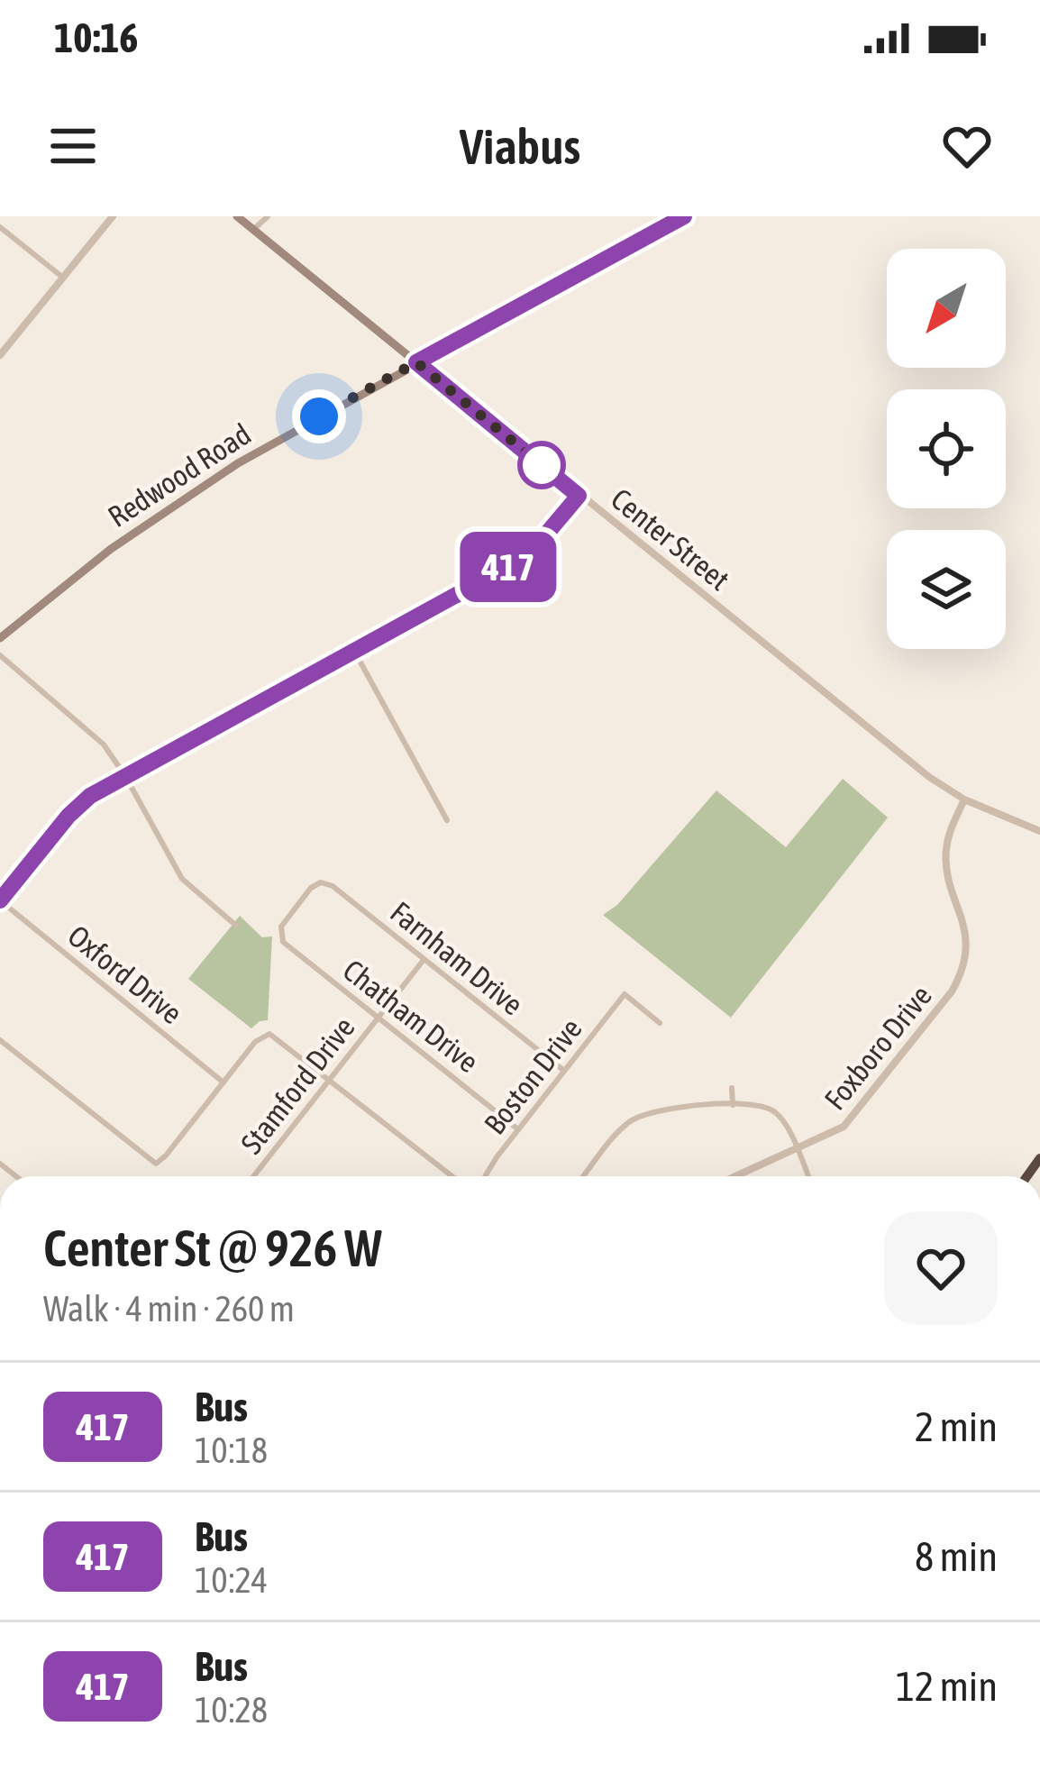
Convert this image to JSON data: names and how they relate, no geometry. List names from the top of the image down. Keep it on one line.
{"streets":{"main road":["Redwood Road","Center Street"],"street":["Farnham Drive","Oxford Drive","Chatham Drive","Foxboro Drive","Boston Drive","Stamford Drive"]},"crossings":[["Redwood Road","Center Street"],["Center Street","Foxboro Drive"],["Farnham Drive","Chatham Drive"],["Farnham Drive","Boston Drive"],["Farnham Drive","Stamford Drive"],["Chatham Drive","Boston Drive"],["Chatham Drive","Stamford Drive"]],"lines":["bus line 417"],"north":"bottom left","page":{"status":"10:16","header":"Viabus","on_map":"417","heading":["Center St @ 926 W","Walk · 4 min · 260 m"],"list":[{"mark":"417","name":"Bus","note":"10:18","value":"2 min"},{"mark":"417","name":"Bus","note":"10:24","value":"8 min"},{"mark":"417","name":"Bus","note":"10:28","value":"12 min"}]}}
